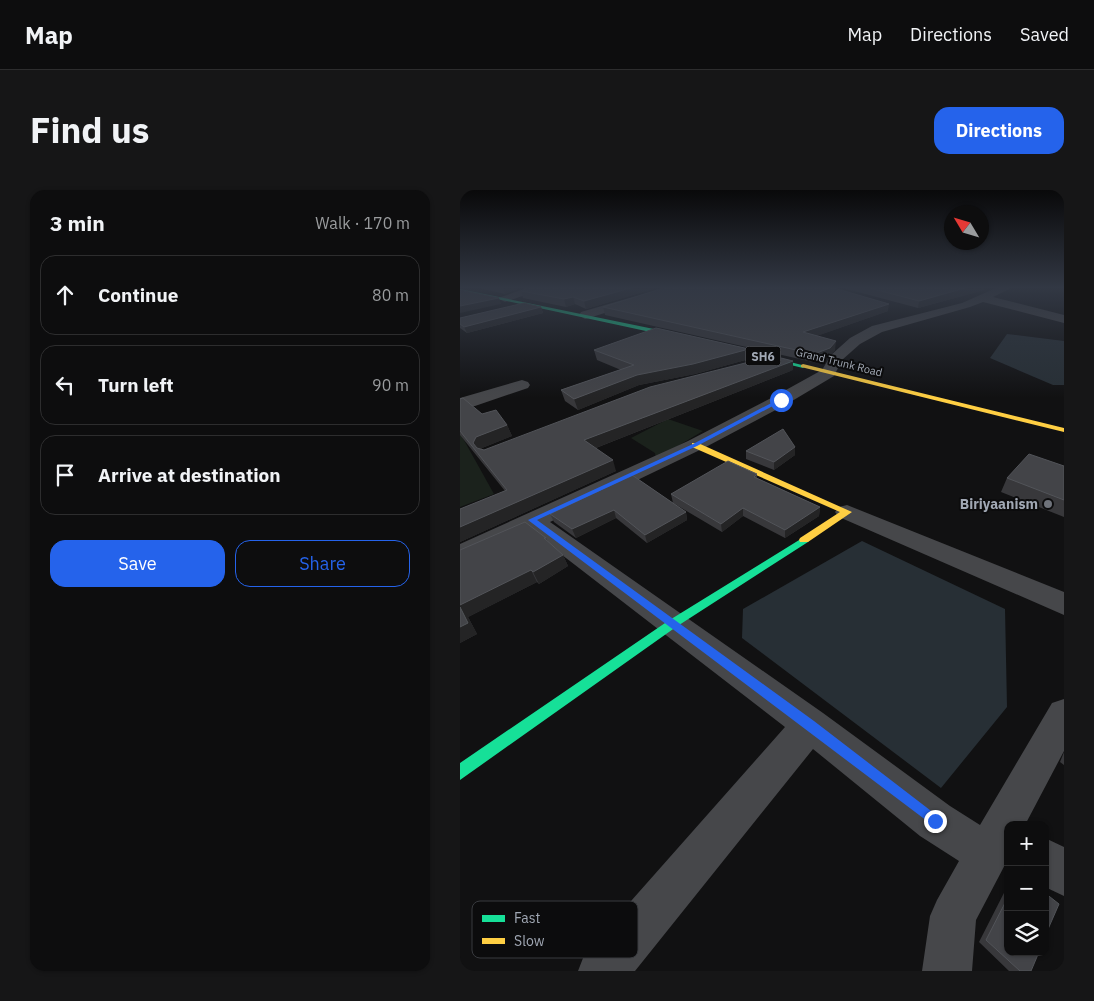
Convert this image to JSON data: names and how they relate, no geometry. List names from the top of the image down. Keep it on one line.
{"streets":{"main road":["SH6","Grand Trunk Road"]},"places":["Biriyaanism"],"legend":["Fast","Slow"],"north":"top left","page":{"header":"Map","nav":["Map","Directions","Saved"],"title":"Find us","buttons":["Directions",["Save","Share"]],"heading":["3 min","Walk · 170 m"],"list":[["Continue","80 m"],["Turn left","90 m"],"Arrive at destination"],"map_buttons":["+","−"]}}
